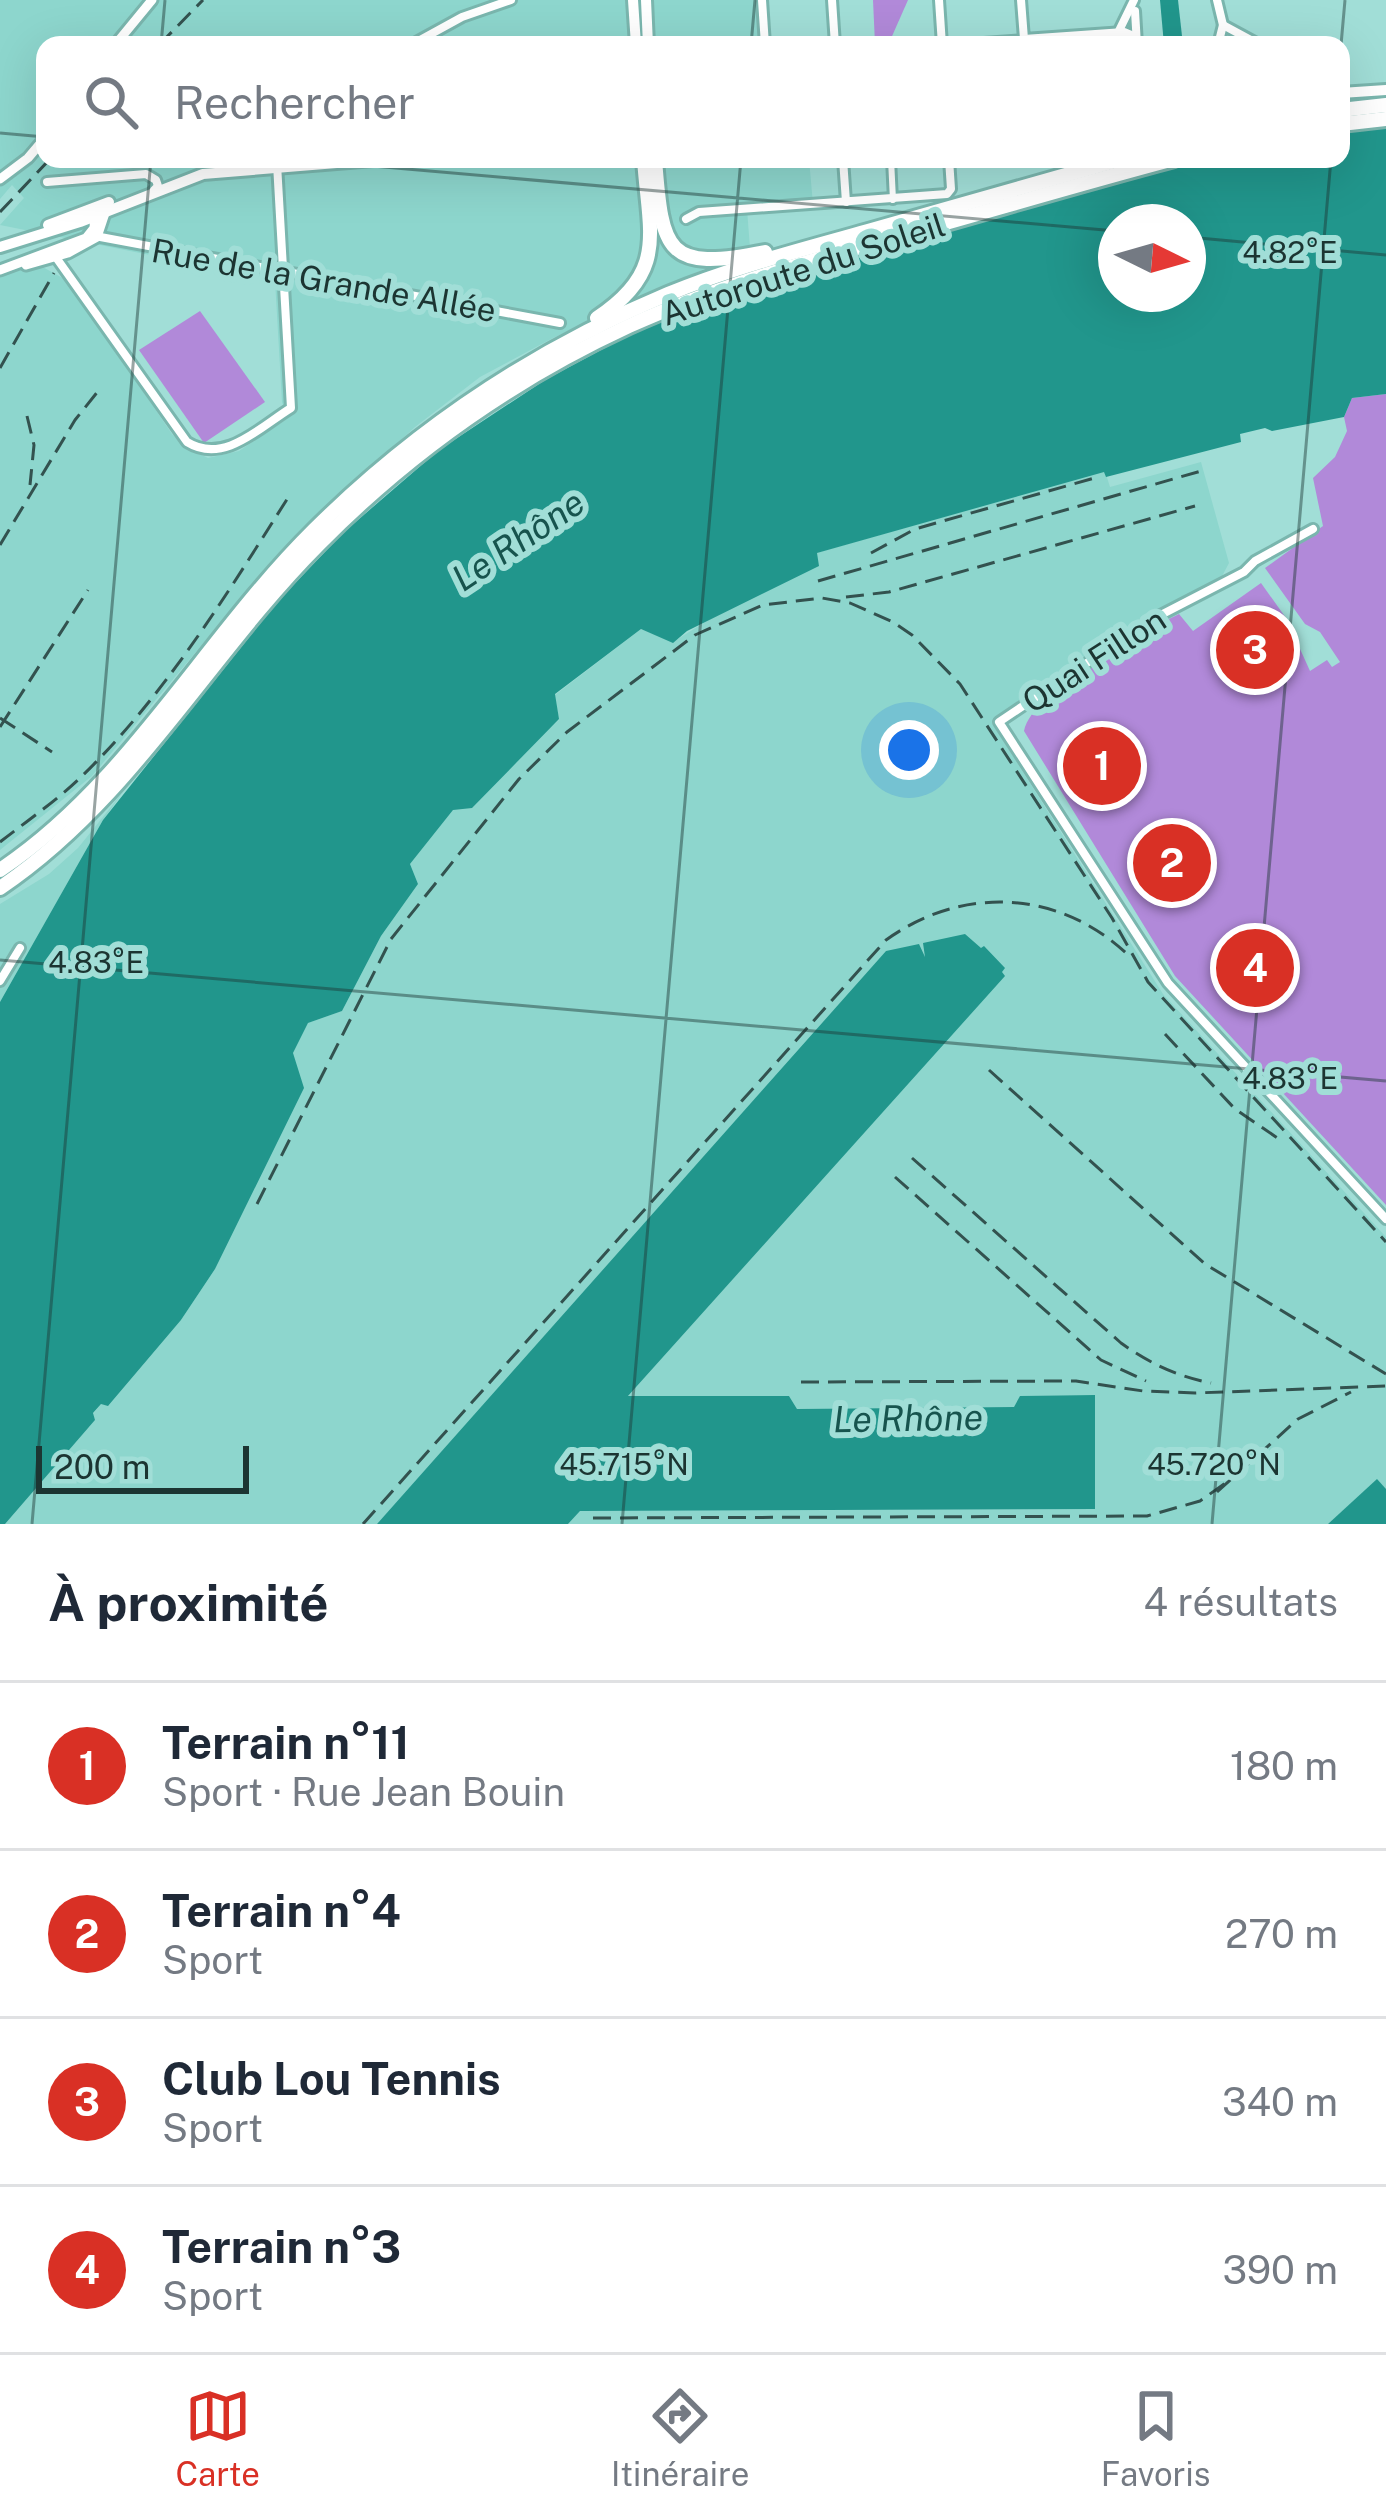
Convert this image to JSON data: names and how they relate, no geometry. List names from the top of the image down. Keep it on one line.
{"streets":{"highway":["Autoroute du Soleil"],"street":["Rue de la Grande Allée","Quai Fillon"]},"water":["Le Rhône"],"scale_bar":"200 m","north":"right","page":{"search":"Rechercher","pins":["3","1","2","4"],"scale":"200 m","heading":["À proximité","4 résultats"],"list":[{"mark":"1","name":"Terrain n°11","note":"Sport · Rue Jean Bouin","value":"180 m"},{"mark":"2","name":"Terrain n°4","note":"Sport","value":"270 m"},{"mark":"3","name":"Club Lou Tennis","note":"Sport","value":"340 m"},{"mark":"4","name":"Terrain n°3","note":"Sport","value":"390 m"}],"nav":["Carte","Itinéraire","Favoris"]},"coordinates":["4.82°E","4.83°E","45.715°N","45.720°N"]}
